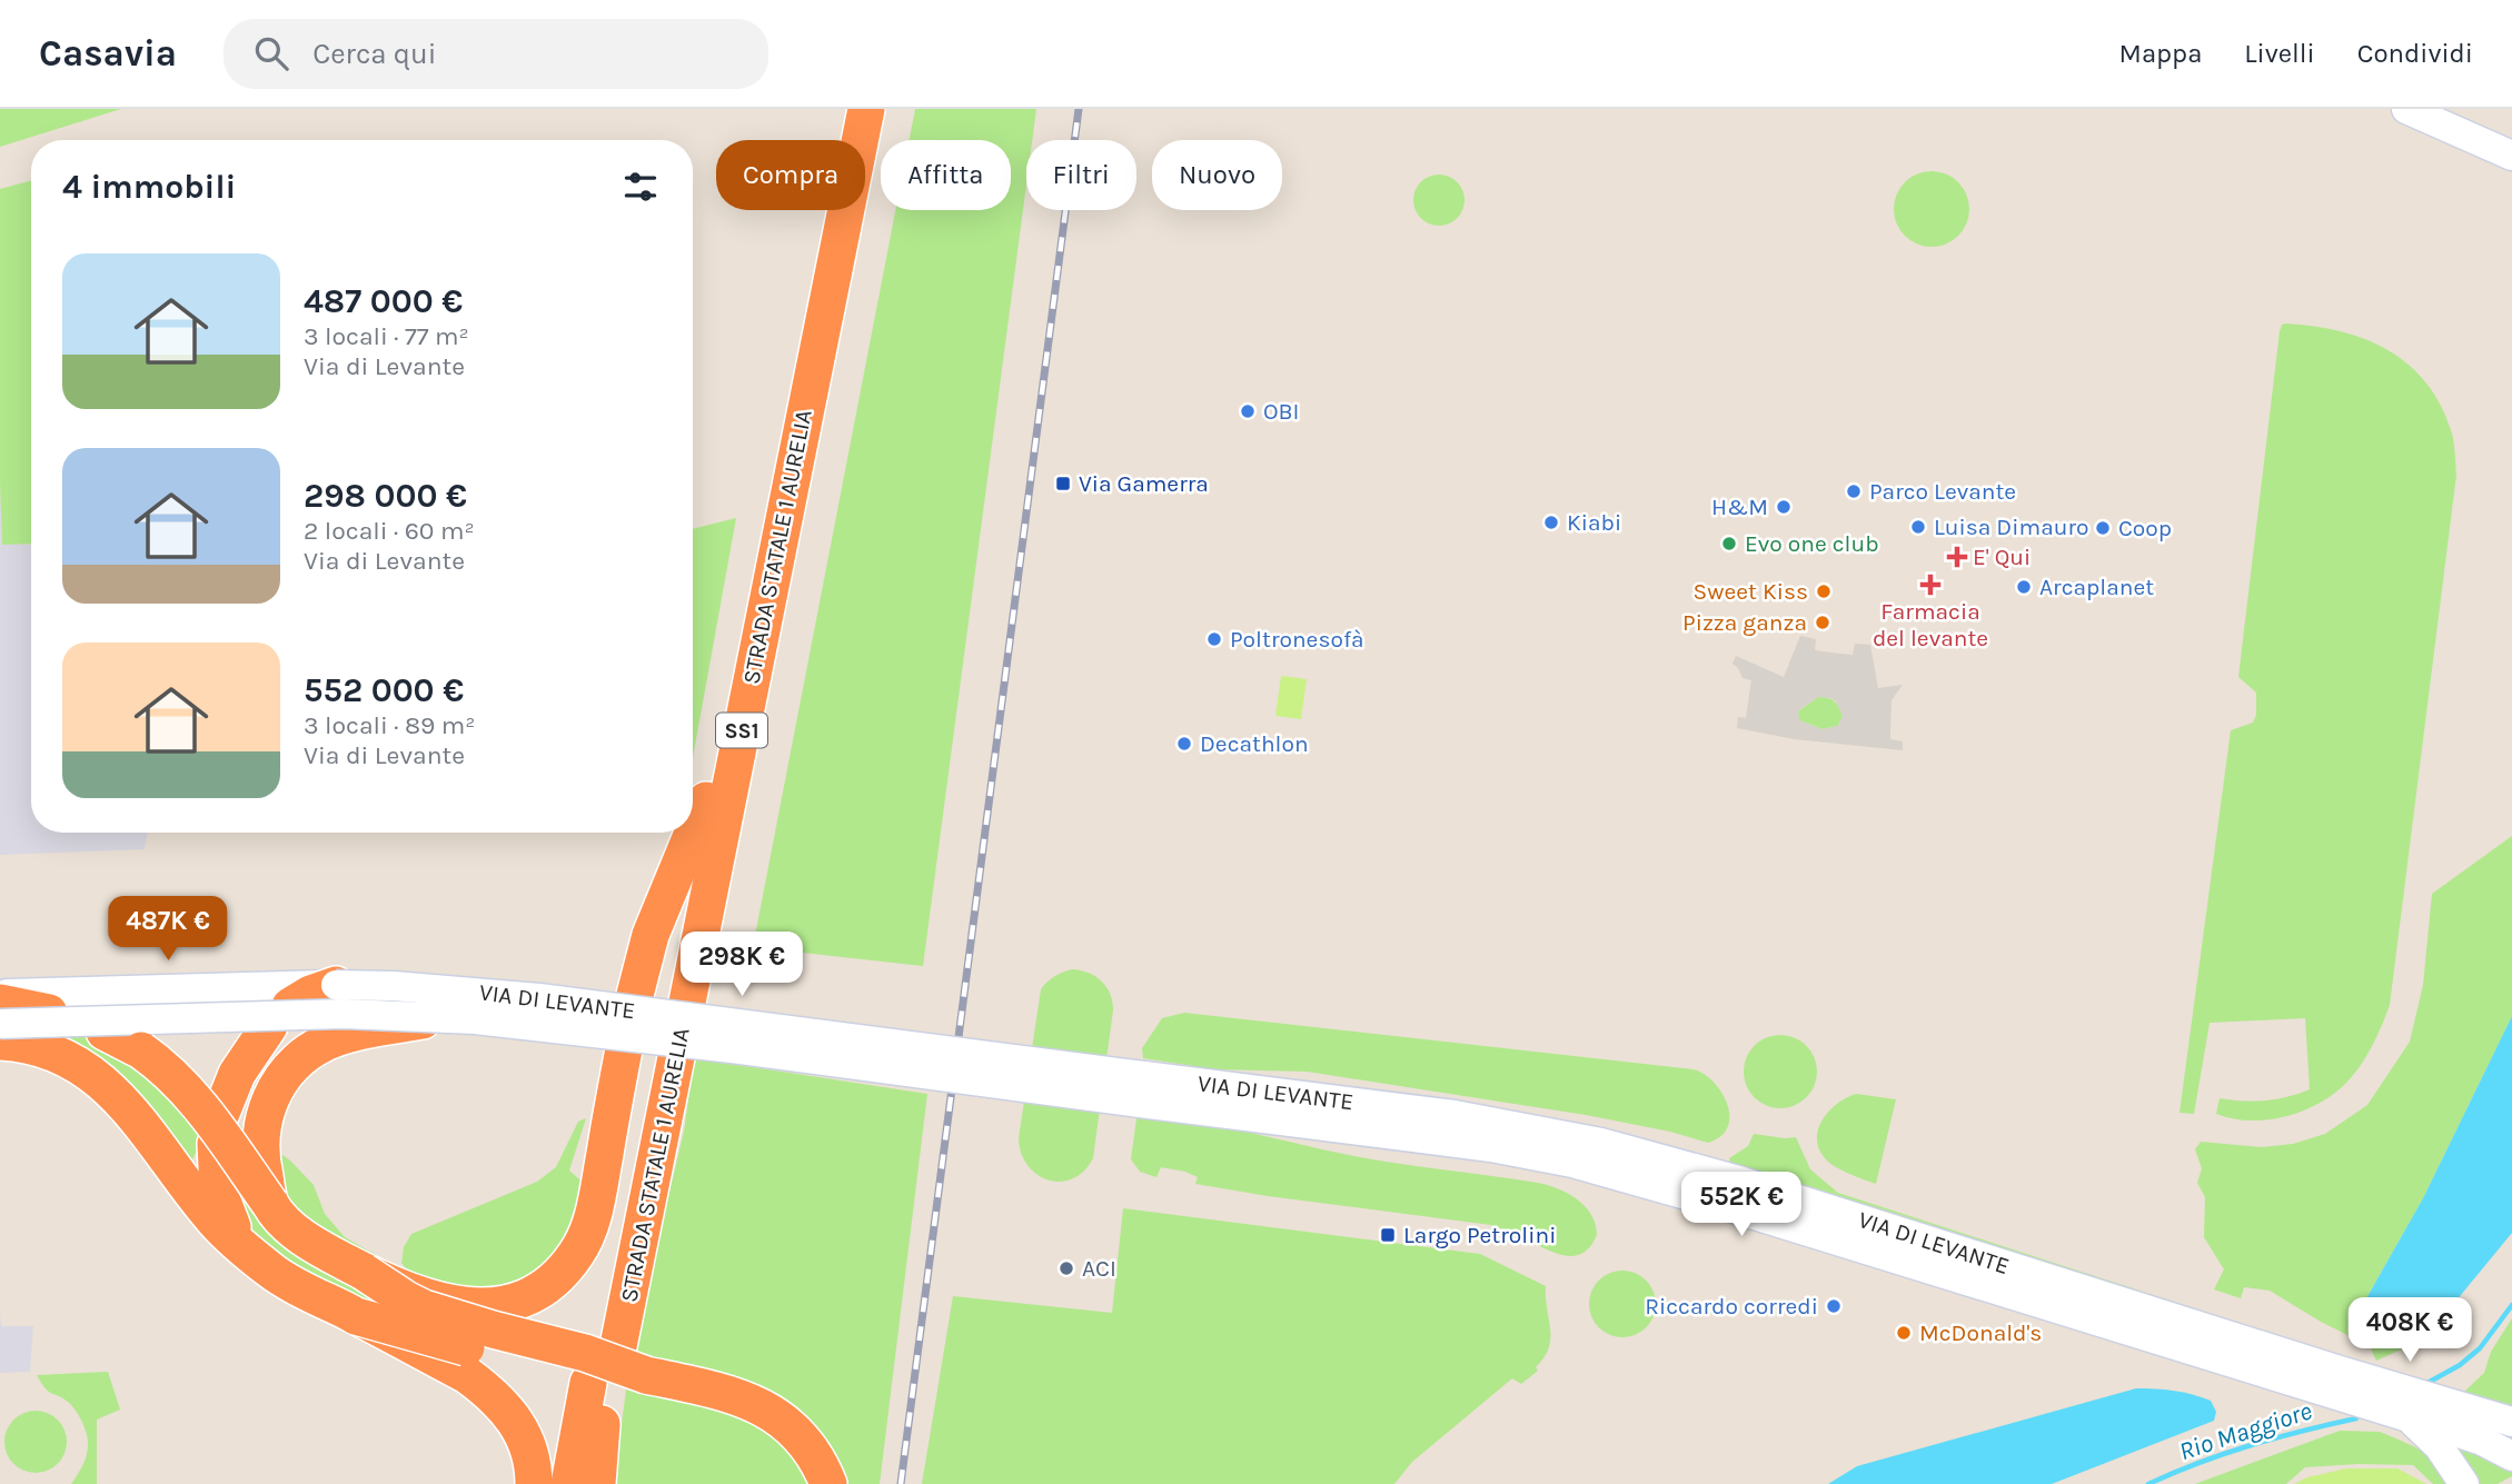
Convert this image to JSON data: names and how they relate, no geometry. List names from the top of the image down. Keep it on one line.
{"streets":{"highway":["STRADA STATALE 1 AURELIA","SS1"],"main road":["VIA DI LEVANTE"]},"water":["Rio Maggiore"],"places":{"other":["OBI","Parco Levante","H&M","Kiabi","Luisa Dimauro","Coop","Evo one club","Arcaplanet","Sweet Kiss","Pizza ganza","Poltronesofà","Decathlon","ACI","Riccardo corredi","McDonald's"],"transit":["Via Gamerra","Largo Petrolini"],"health":["E' Qui","Farmacia del levante"]},"page":{"header":"Casavia","search":"Cerca qui","nav":["Mappa","Livelli","Condividi"],"chip":["Compra","Affitta","Filtri","Nuovo"],"heading":"4 immobili","list":[{"name":"487 000 €","note":"3 locali · 77 m² · Via di Levante"},{"name":"298 000 €","note":"2 locali · 60 m² · Via di Levante"},{"name":"552 000 €","note":"3 locali · 89 m² · Via di Levante"}],"price":["487K €","298K €","552K €","408K €"]}}
